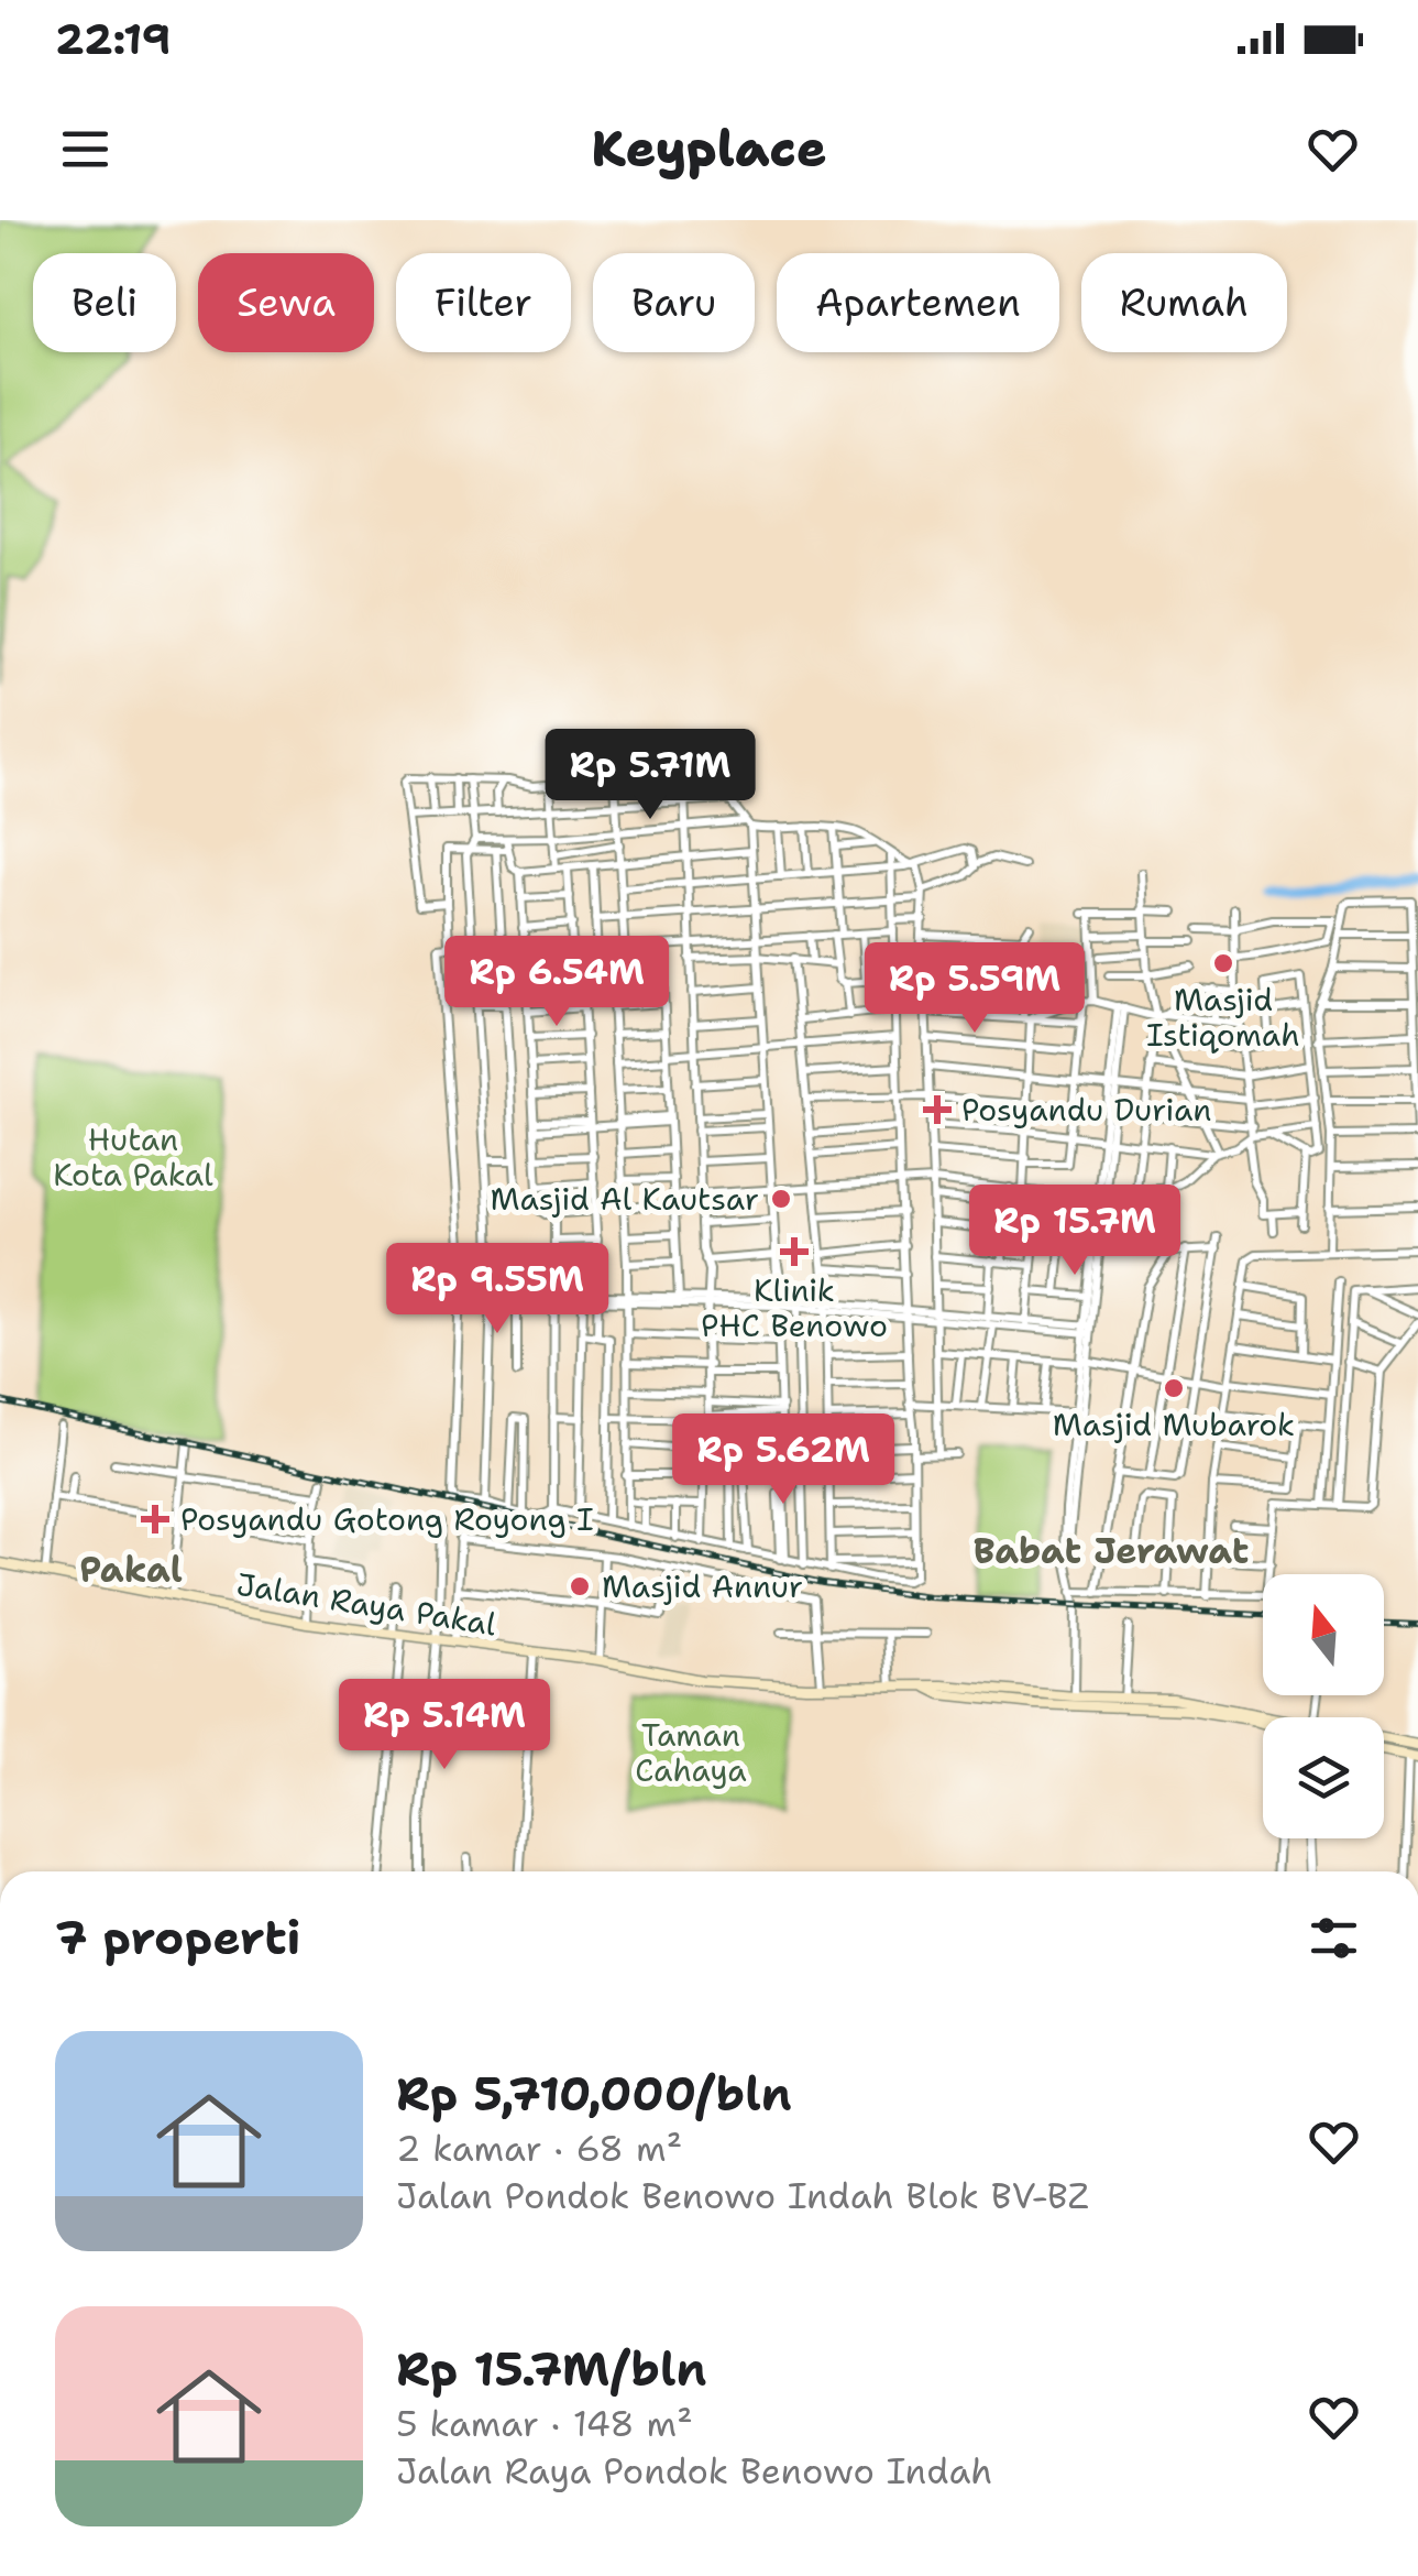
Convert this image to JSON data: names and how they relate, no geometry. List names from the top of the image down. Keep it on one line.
{"streets":{"main road":["Jalan Raya Pakal"]},"districts":["Babat Jerawat","Pakal"],"parks":["Hutan Kota Pakal","Taman Cahaya"],"places":{"other":["Masjid Istiqomah","Masjid Al Kautsar","Masjid Mubarok","Masjid Annur"],"health":["Posyandu Durian","Klinik PHC Benowo","Posyandu Gotong Royong I"]},"north":"top","page":{"status":"22:19","header":"Keyplace","chip":["Beli","Sewa","Filter","Baru","Apartemen","Rumah"],"price":["Rp 5.71M","Rp 6.54M","Rp 5.59M","Rp 15.7M","Rp 9.55M","Rp 5.62M","Rp 5.14M"],"heading":"7 properti","list":[{"name":"Rp 5,710,000/bln","note":"2 kamar · 68 m² · Jalan Pondok Benowo Indah Blok BV-BZ"},{"name":"Rp 15.7M/bln","note":"5 kamar · 148 m² · Jalan Raya Pondok Benowo Indah"}]}}
